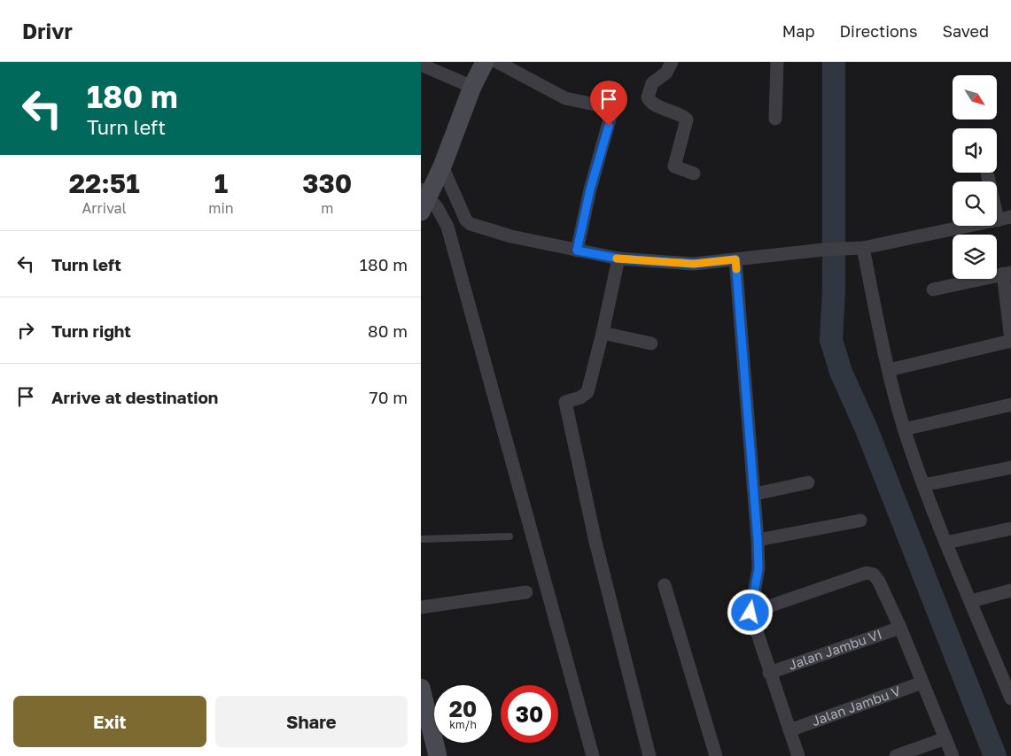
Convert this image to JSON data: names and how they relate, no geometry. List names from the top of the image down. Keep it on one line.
{"streets":{"street":["Jalan Jambu VI","Jalan Jambu V"]},"north":"bottom right","page":{"header":"Drivr","nav":["Map","Directions","Saved"],"turn":["180 m","Turn left"],"eta":["22:51","Arrival","1","min","330","m"],"list":[{"name":"Turn left","value":"180 m"},{"name":"Turn right","value":"80 m"},{"name":"Arrive at destination","value":"70 m"}],"speed":"20 km/h","limit":"30","buttons":["Exit","Share"]}}
